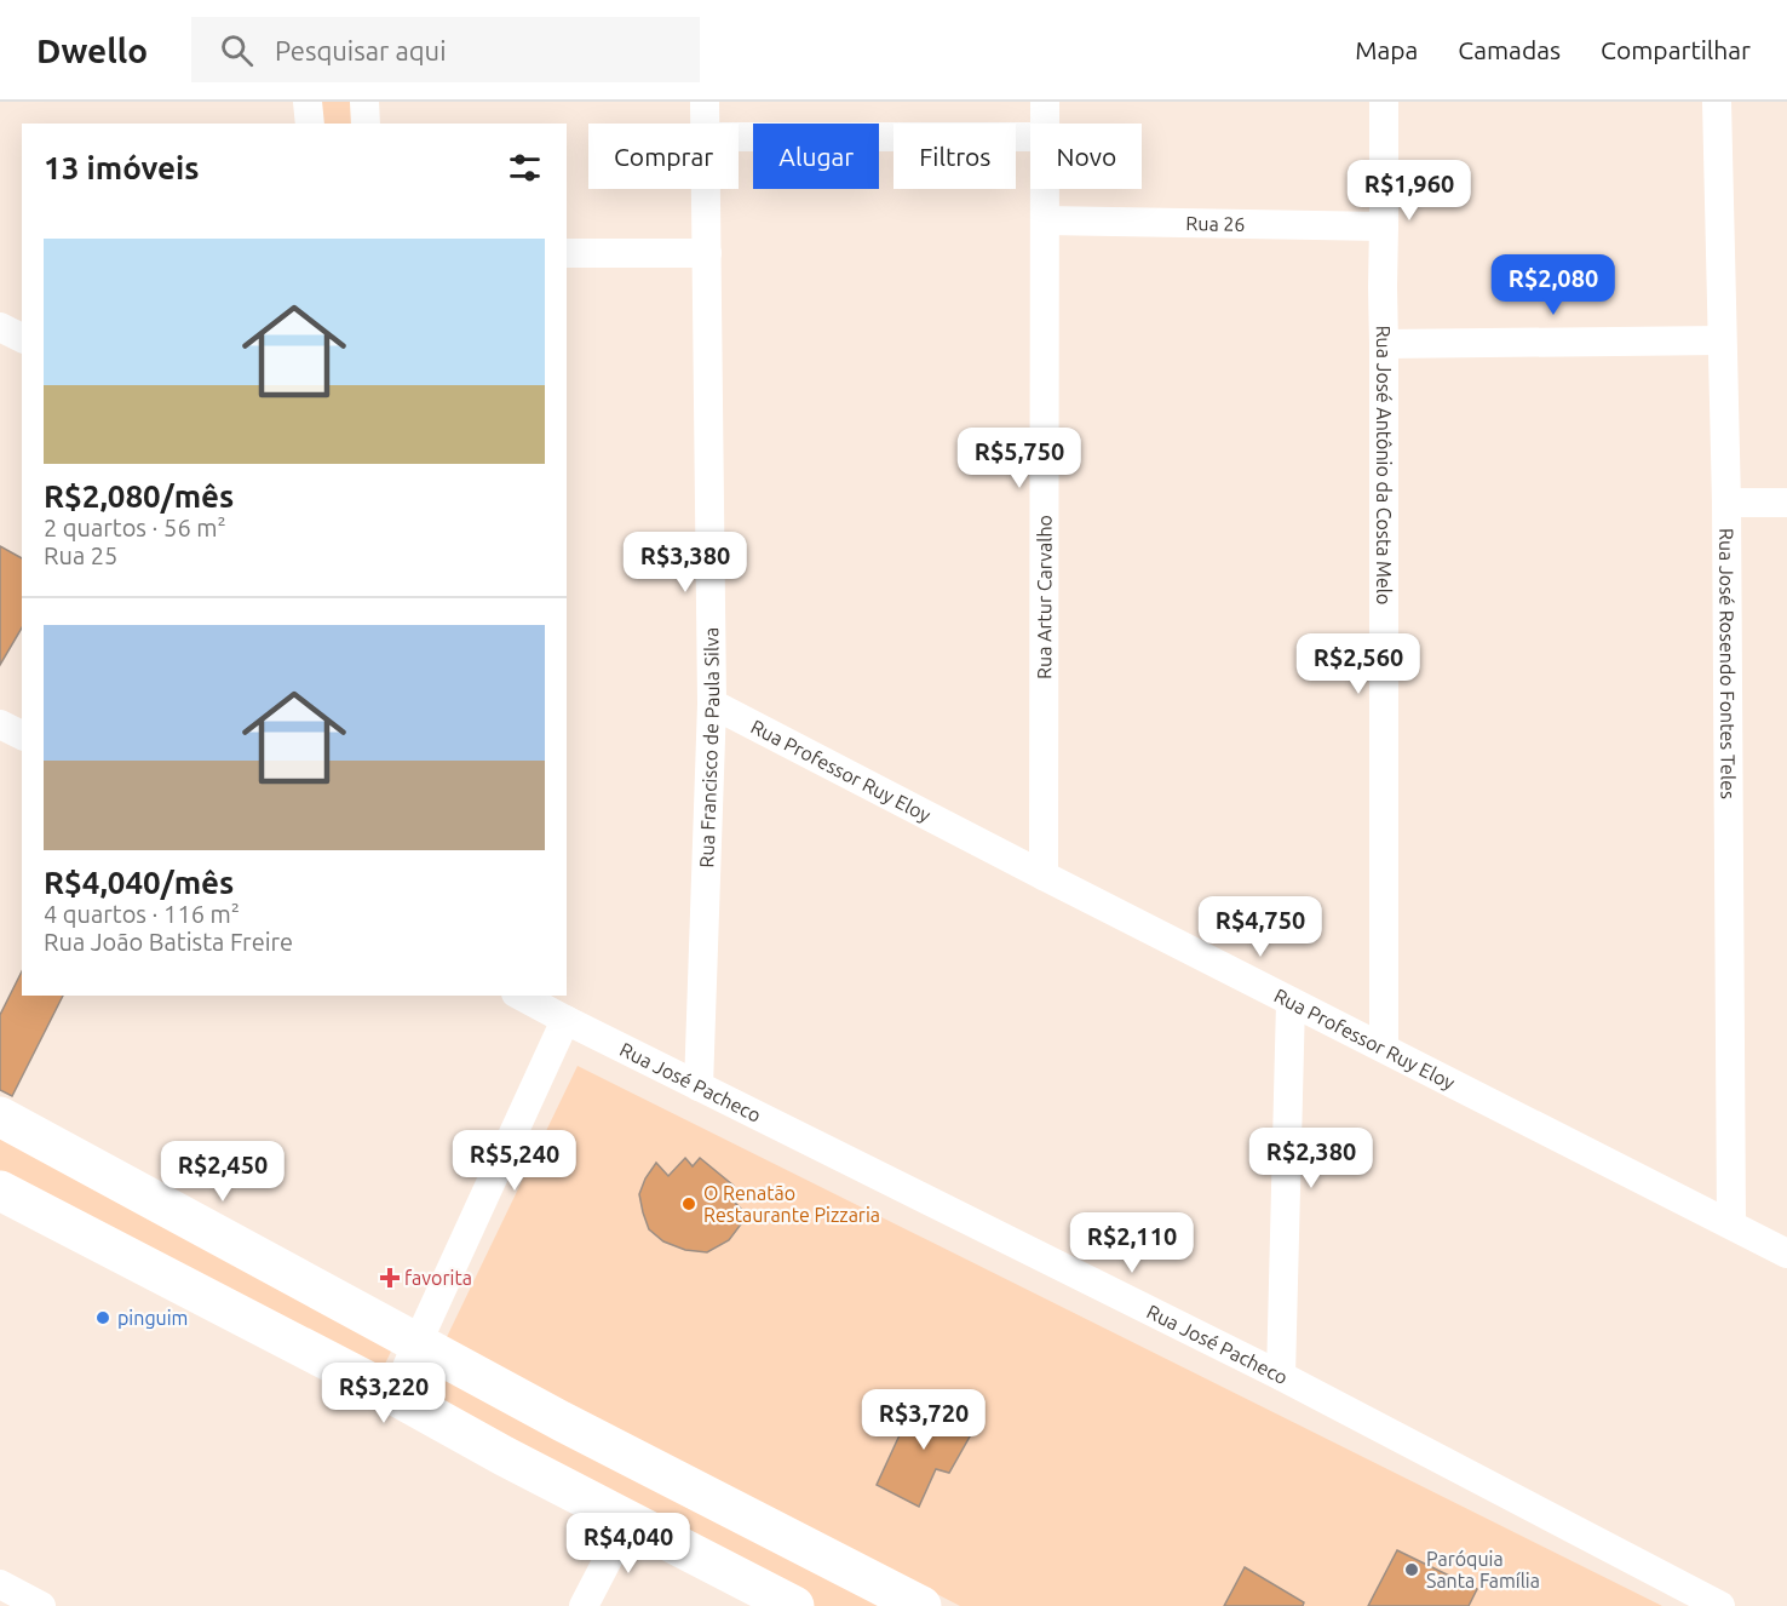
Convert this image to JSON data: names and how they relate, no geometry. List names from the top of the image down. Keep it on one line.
{"streets":{"street":["Rua 26","Rua José Antônio da Costa Melo","Rua Artur Carvalho","Rua José Rosendo Fontes Teles","Rua Francisco de Paula Silva","Rua Professor Ruy Eloy","Rua José Pacheco"]},"crossings":[["Rua 26","Rua José Antônio da Costa Melo"],["Rua 26","Rua Artur Carvalho"],["Rua José Antônio da Costa Melo","Rua Professor Ruy Eloy"],["Rua Artur Carvalho","Rua Professor Ruy Eloy"],["Rua José Rosendo Fontes Teles","Rua Professor Ruy Eloy"],["Rua Francisco de Paula Silva","Rua Professor Ruy Eloy"],["Rua Francisco de Paula Silva","Rua José Pacheco"]],"places":{"other":["O Renatão Restaurante Pizzaria","pinguim","Paróquia Santa Família"],"health":["favorita"]},"page":{"header":"Dwello","search":"Pesquisar aqui","nav":["Mapa","Camadas","Compartilhar"],"chip":["Comprar","Alugar","Filtros","Novo"],"heading":"13 imóveis","price":["R$1,960","R$2,080","R$5,750","R$3,380","R$2,560","R$4,750","R$2,380","R$5,240","R$2,450","R$2,110","R$3,220","R$3,720","R$4,040"],"list":[{"name":"R$2,080/mês","note":"2 quartos · 56 m² · Rua 25"},{"name":"R$4,040/mês","note":"4 quartos · 116 m² · Rua João Batista Freire"}]}}
